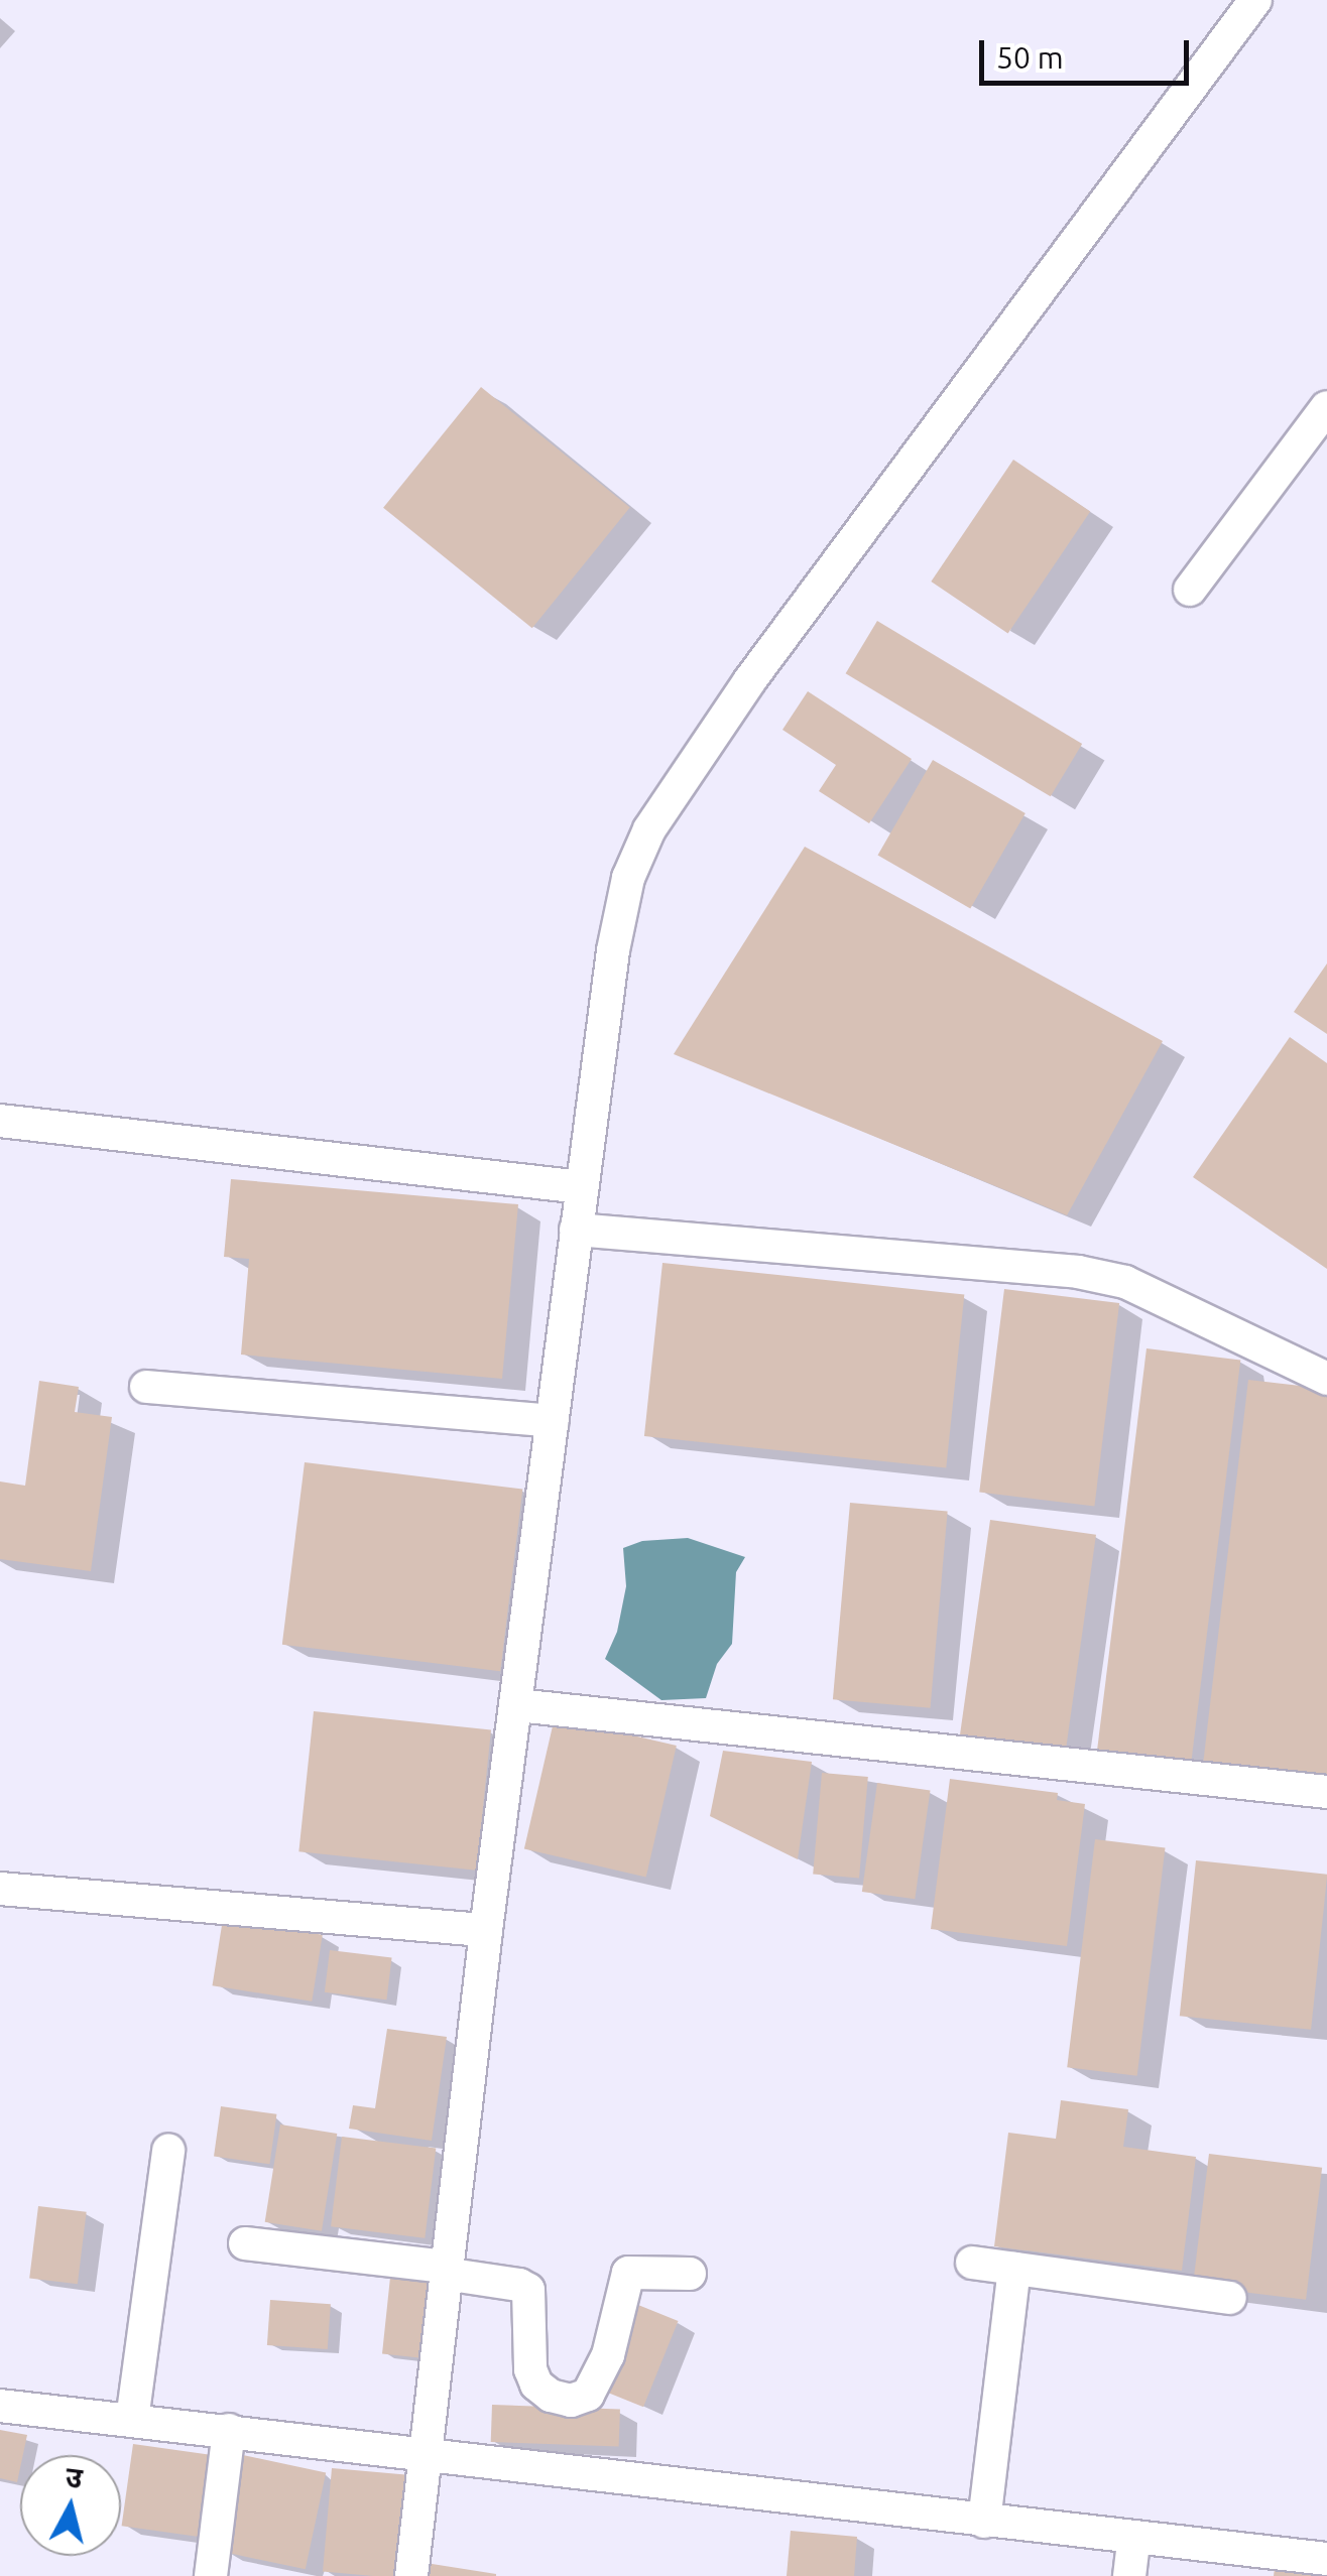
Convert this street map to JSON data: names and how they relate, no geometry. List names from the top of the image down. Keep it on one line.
{"scale_bar":"50 m","north":"top"}
